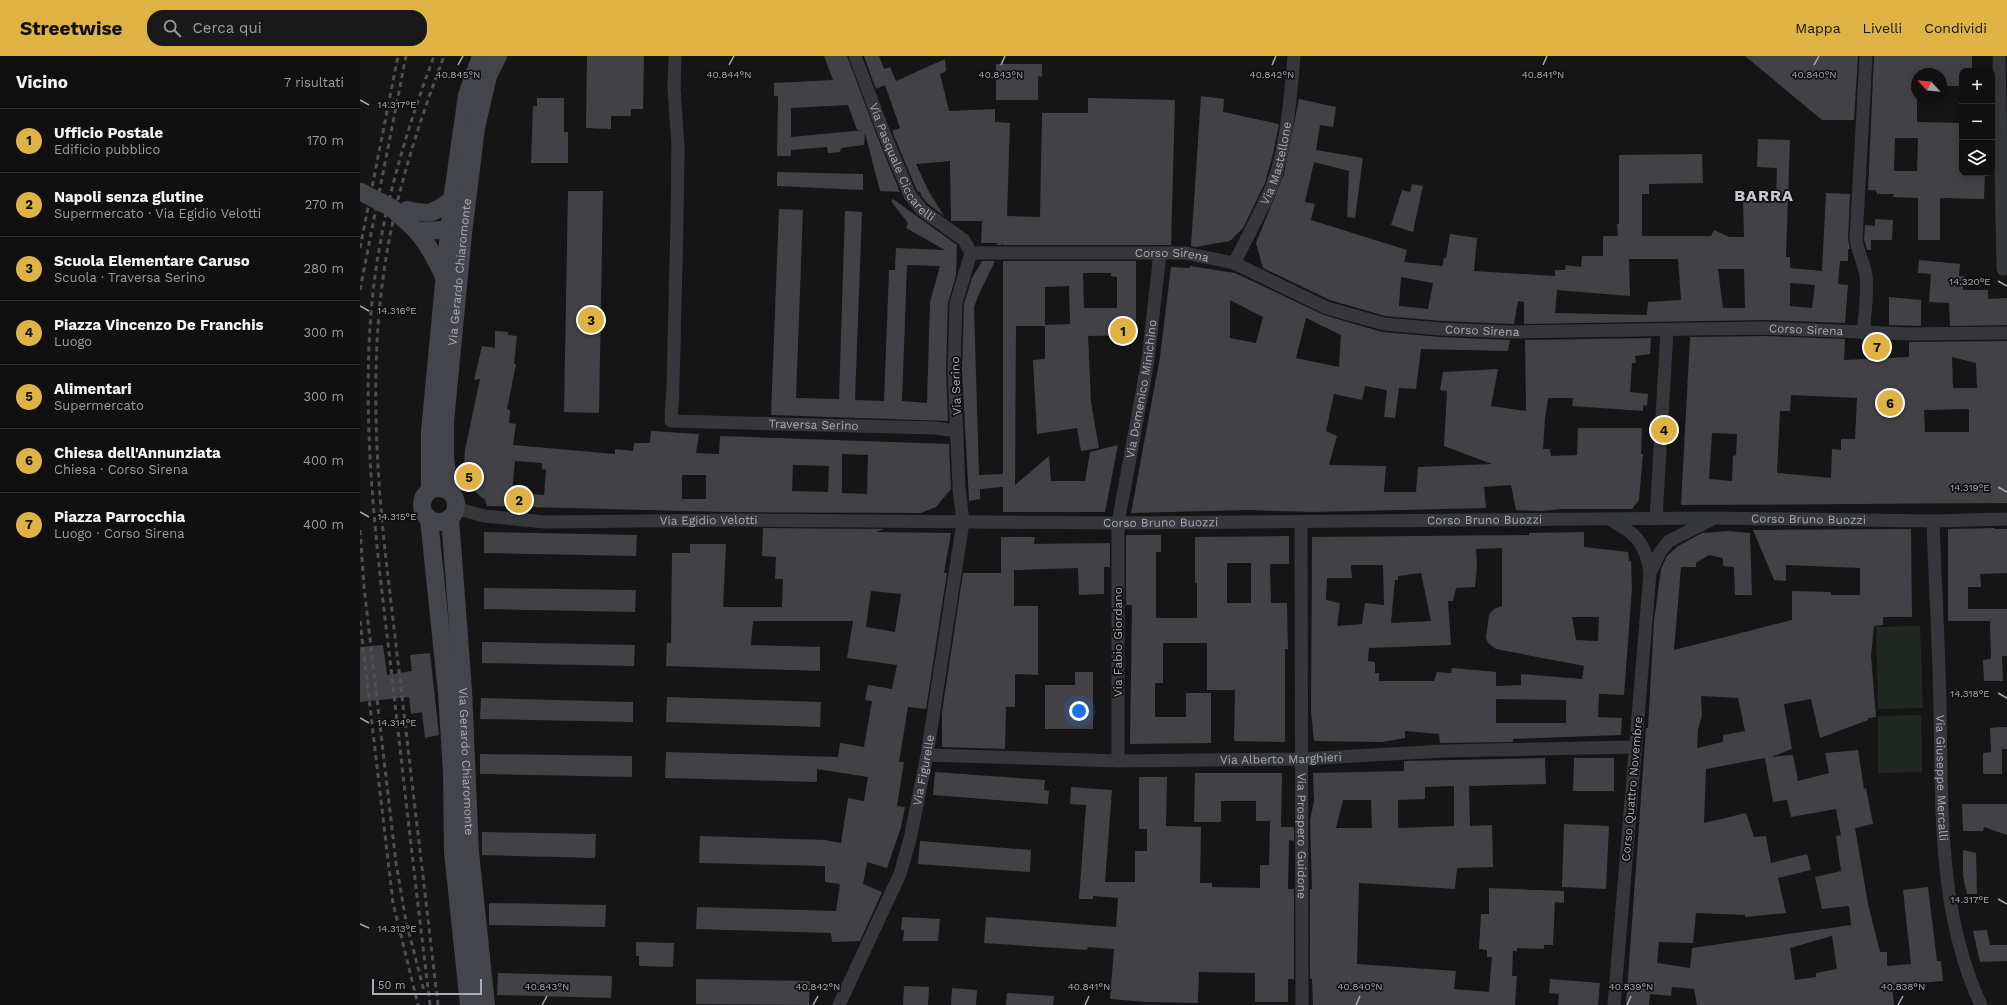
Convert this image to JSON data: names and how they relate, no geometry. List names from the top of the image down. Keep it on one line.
{"streets":{"street":["Via Pasquale Ciccarelli","Via Mastellone","Corso Sirena","Via Gerardo Chiaromonte","Via Serino","Via Domenico Minichino","Traversa Serino","Corso Bruno Buozzi","Via Egidio Velotti","Via Fabio Giordano","Via Alberto Marghieri","Via Figurelle","Via Giuseppe Mercalli","Corso Quattro Novembre","Via Prospero Guidone"]},"crossings":[["Via Pasquale Ciccarelli","Corso Sirena"],["Via Pasquale Ciccarelli","Via Serino"],["Via Mastellone","Corso Sirena"],["Corso Sirena","Via Serino"],["Corso Sirena","Via Domenico Minichino"],["Via Gerardo Chiaromonte","Via Egidio Velotti"],["Via Serino","Traversa Serino"],["Via Serino","Corso Bruno Buozzi"],["Via Serino","Via Egidio Velotti"],["Via Serino","Via Figurelle"],["Via Domenico Minichino","Corso Bruno Buozzi"],["Via Domenico Minichino","Via Fabio Giordano"],["Corso Bruno Buozzi","Via Egidio Velotti"],["Corso Bruno Buozzi","Via Fabio Giordano"],["Corso Bruno Buozzi","Via Figurelle"],["Corso Bruno Buozzi","Via Giuseppe Mercalli"],["Corso Bruno Buozzi","Corso Quattro Novembre"],["Corso Bruno Buozzi","Via Prospero Guidone"],["Via Egidio Velotti","Via Figurelle"],["Via Fabio Giordano","Via Alberto Marghieri"],["Via Alberto Marghieri","Via Figurelle"],["Via Alberto Marghieri","Corso Quattro Novembre"],["Via Alberto Marghieri","Via Prospero Guidone"]],"districts":["BARRA"],"scale_bar":"50 m","north":"top left","page":{"header":"Streetwise","search":"Cerca qui","nav":["Mappa","Livelli","Condividi"],"heading":["Vicino","7 risultati"],"map_buttons":["+","−"],"list":[{"mark":"1","name":"Ufficio Postale","note":"Edificio pubblico","value":"170 m"},{"mark":"2","name":"Napoli senza glutine","note":"Supermercato · Via Egidio Velotti","value":"270 m"},{"mark":"3","name":"Scuola Elementare Caruso","note":"Scuola · Traversa Serino","value":"280 m"},{"mark":"4","name":"Piazza Vincenzo De Franchis","note":"Luogo","value":"300 m"},{"mark":"5","name":"Alimentari","note":"Supermercato","value":"300 m"},{"mark":"6","name":"Chiesa dell'Annunziata","note":"Chiesa · Corso Sirena","value":"400 m"},{"mark":"7","name":"Piazza Parrocchia","note":"Luogo · Corso Sirena","value":"400 m"}],"pins":["3","1","7","6","4","5","2"],"scale":"50 m"},"coordinates":["40.845°N","40.844°N","40.843°N","40.842°N","40.841°N","40.840°N","14.317°E","14.320°E","14.316°E","14.319°E","14.315°E","14.318°E","14.314°E","14.313°E","40.839°N","40.838°N"]}
